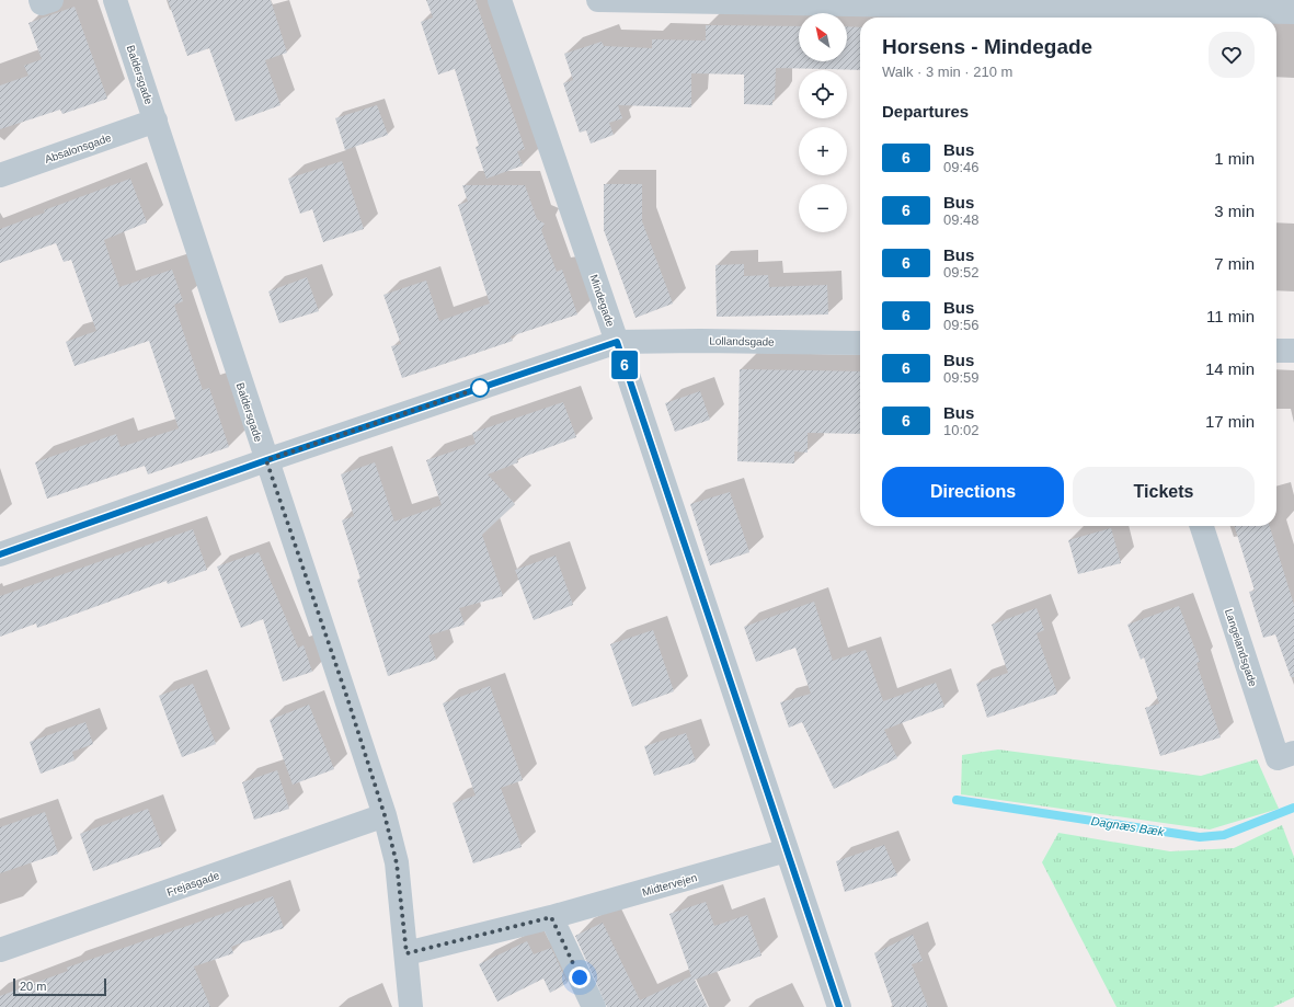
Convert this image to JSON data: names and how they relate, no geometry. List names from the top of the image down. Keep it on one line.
{"streets":{"street":["Baldersgade","Absalonsgade","Mindegade","Lollandsgade","Langelandsgade","Frejasgade","Midtervejen"]},"crossings":[["Baldersgade","Absalonsgade"],["Baldersgade","Lollandsgade"],["Baldersgade","Frejasgade"],["Baldersgade","Midtervejen"],["Mindegade","Lollandsgade"],["Mindegade","Midtervejen"]],"water":["Dagnæs Bæk"],"lines":["bus line 6"],"scale_bar":"20 m","north":"top left","page":{"on_map":"6","map_buttons":["+","−"],"heading":[["Horsens - Mindegade","Walk · 3 min · 210 m"],"Departures"],"list":[{"mark":"6","name":"Bus","note":"09:46","value":"1 min"},{"mark":"6","name":"Bus","note":"09:48","value":"3 min"},{"mark":"6","name":"Bus","note":"09:52","value":"7 min"},{"mark":"6","name":"Bus","note":"09:56","value":"11 min"},{"mark":"6","name":"Bus","note":"09:59","value":"14 min"},{"mark":"6","name":"Bus","note":"10:02","value":"17 min"}],"buttons":["Directions","Tickets"],"scale":"20 m"}}
